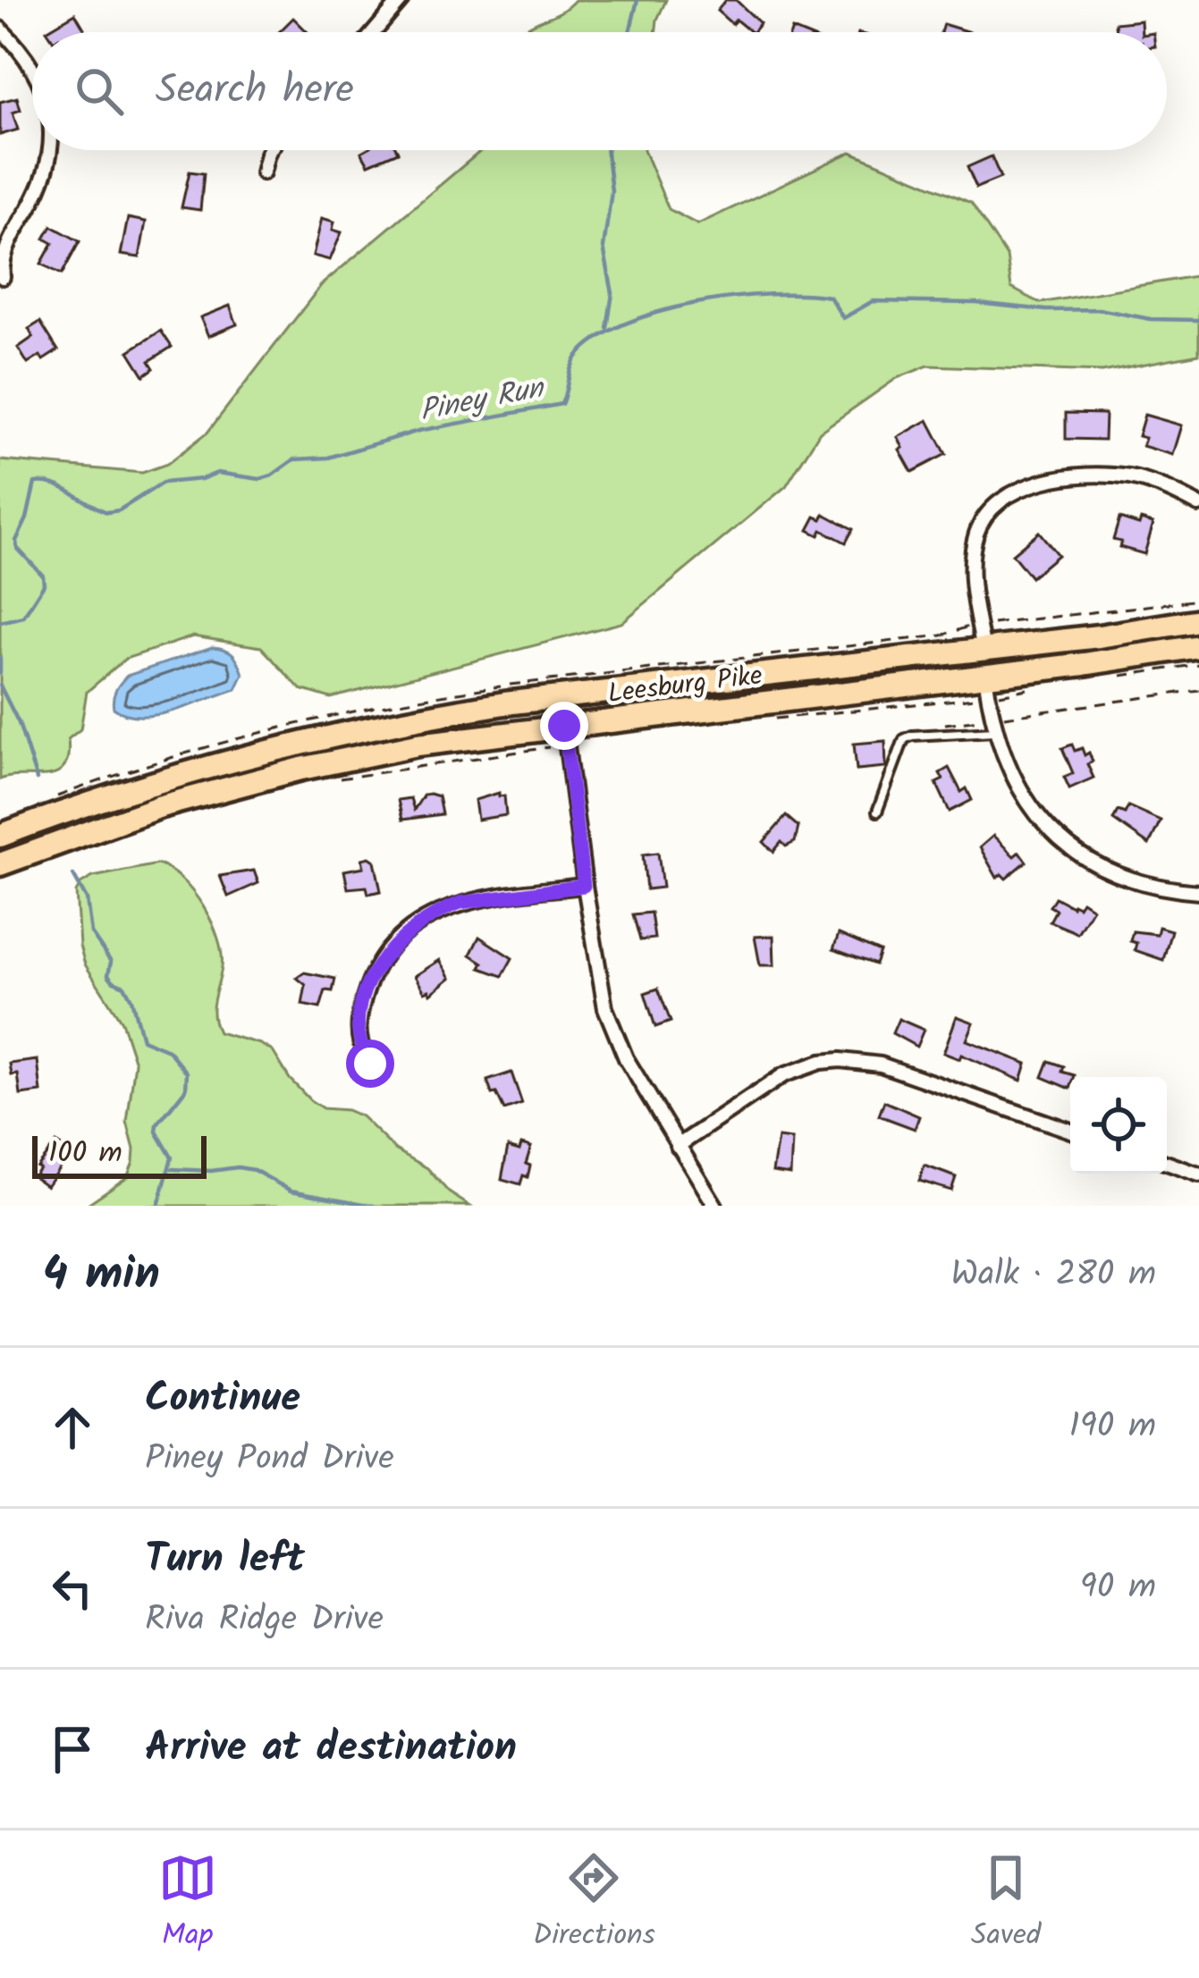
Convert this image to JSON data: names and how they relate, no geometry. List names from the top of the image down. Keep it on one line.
{"streets":{"highway":["Leesburg Pike"]},"water":["Piney Run"],"scale_bar":"100 m","page":{"search":"Search here","scale":"100 m","heading":["4 min","Walk · 280 m"],"list":[["Continue","Piney Pond Drive","190 m"],["Turn left","Riva Ridge Drive","90 m"],"Arrive at destination"],"nav":["Map","Directions","Saved"]}}
